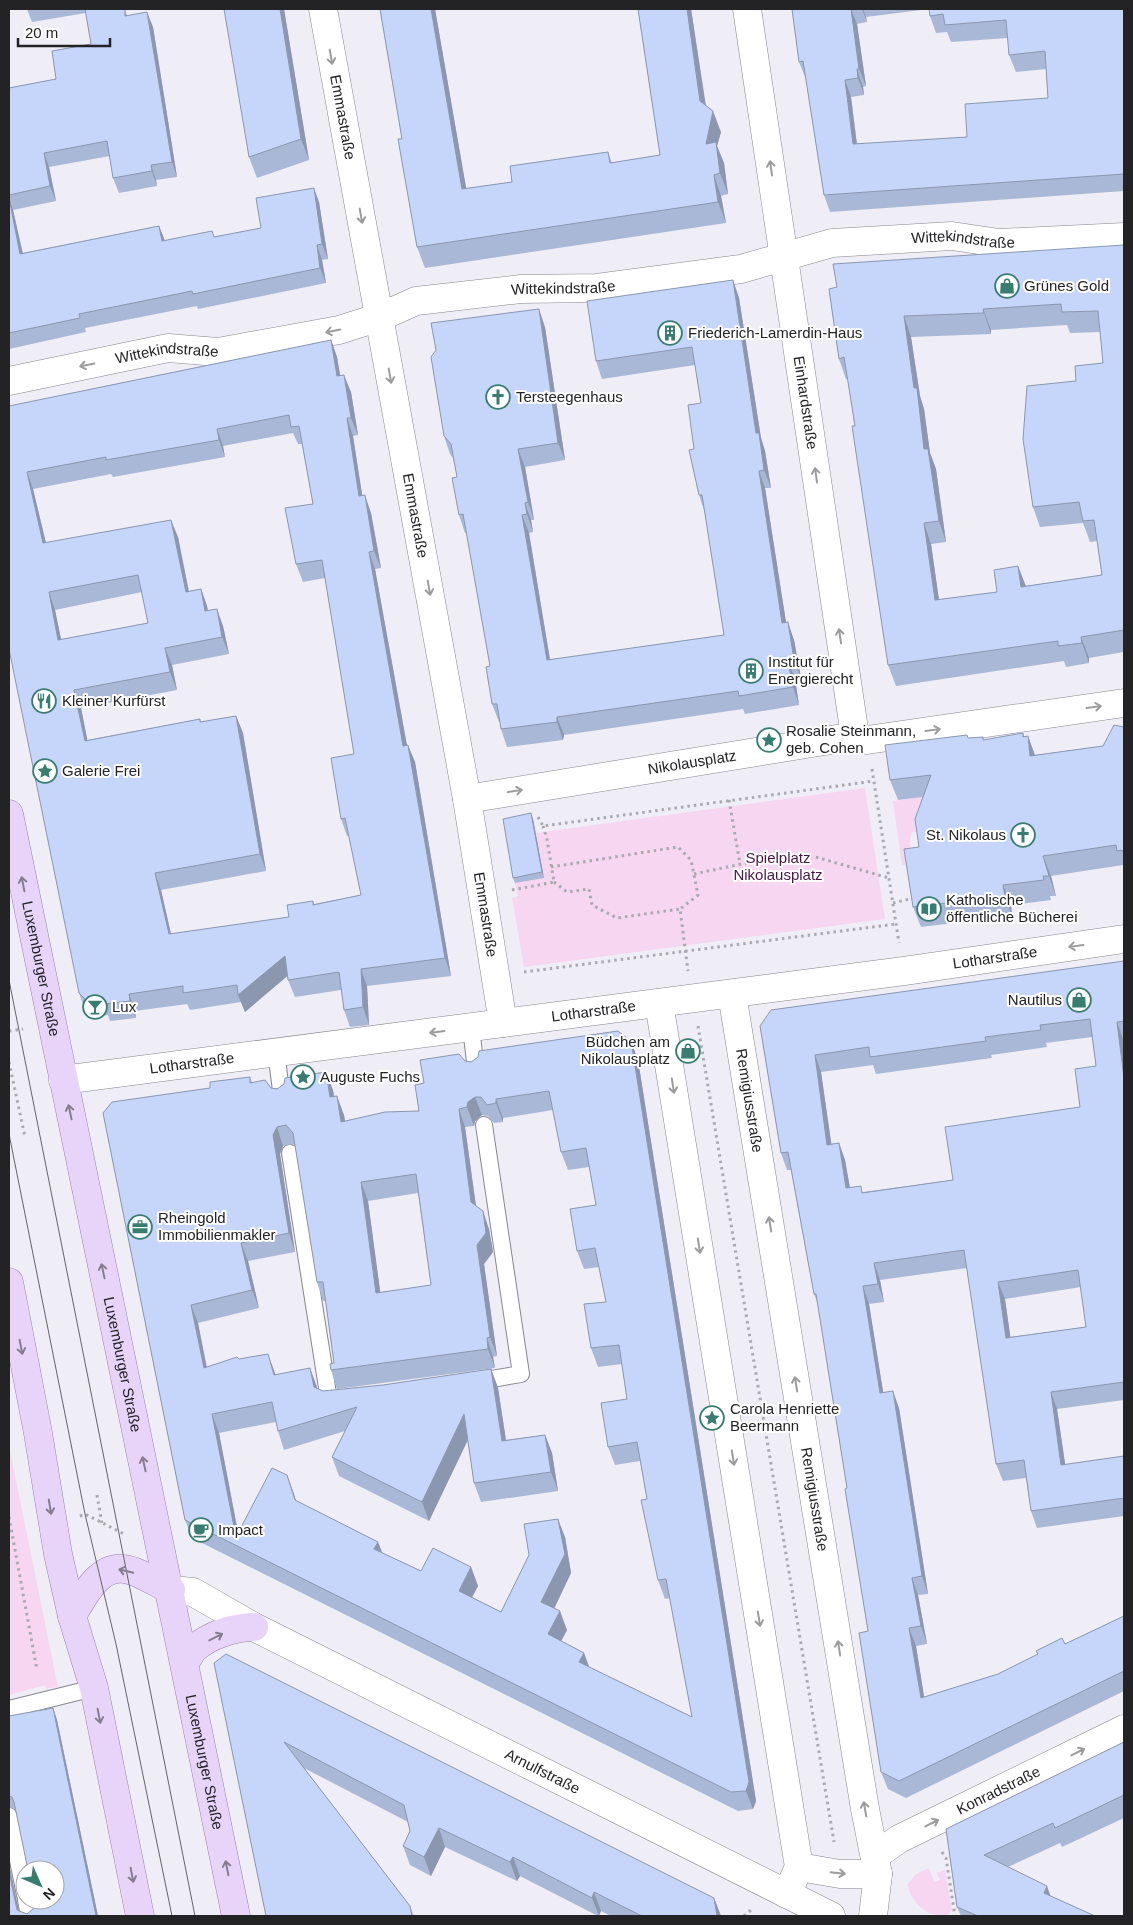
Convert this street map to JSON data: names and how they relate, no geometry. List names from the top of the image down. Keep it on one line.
{"streets":{"main road":["Luxemburger Straße"],"street":["Emmastraße","Wittekindstraße","Einhardstraße","Nikolausplatz","Lotharstraße","Remigiusstraße","Arnulfstraße","Konradstraße"]},"crossings":[["Emmastraße","Wittekindstraße"],["Emmastraße","Nikolausplatz"],["Emmastraße","Lotharstraße"],["Wittekindstraße","Einhardstraße"],["Einhardstraße","Nikolausplatz"],["Lotharstraße","Luxemburger Straße"],["Lotharstraße","Remigiusstraße"],["Luxemburger Straße","Arnulfstraße"],["Remigiusstraße","Konradstraße"]],"one_way":["Emmastraße","Einhardstraße","Nikolausplatz","Lotharstraße","Konradstraße"],"parks":["Spielplatz Nikolausplatz"],"places":{"shop":["Grünes Gold","Nautilus","Büdchen am Nikolausplatz"],"building":["Friederich-Lamerdin-Haus","Institut für Energierecht"],"church":["Tersteegenhaus","St. Nikolaus"],"restaurant":["Kleiner Kurfürst"],"place":["Rosalie Steinmann, geb. Cohen","Galerie Frei","Auguste Fuchs","Carola Henriette Beermann"],"library":["Katholische öffentliche Bücherei"],"bar":["Lux"],"office":["Rheingold Immobilienmakler"],"cafe":["Impact"]},"scale_bar":"20 m","north":"bottom right"}
